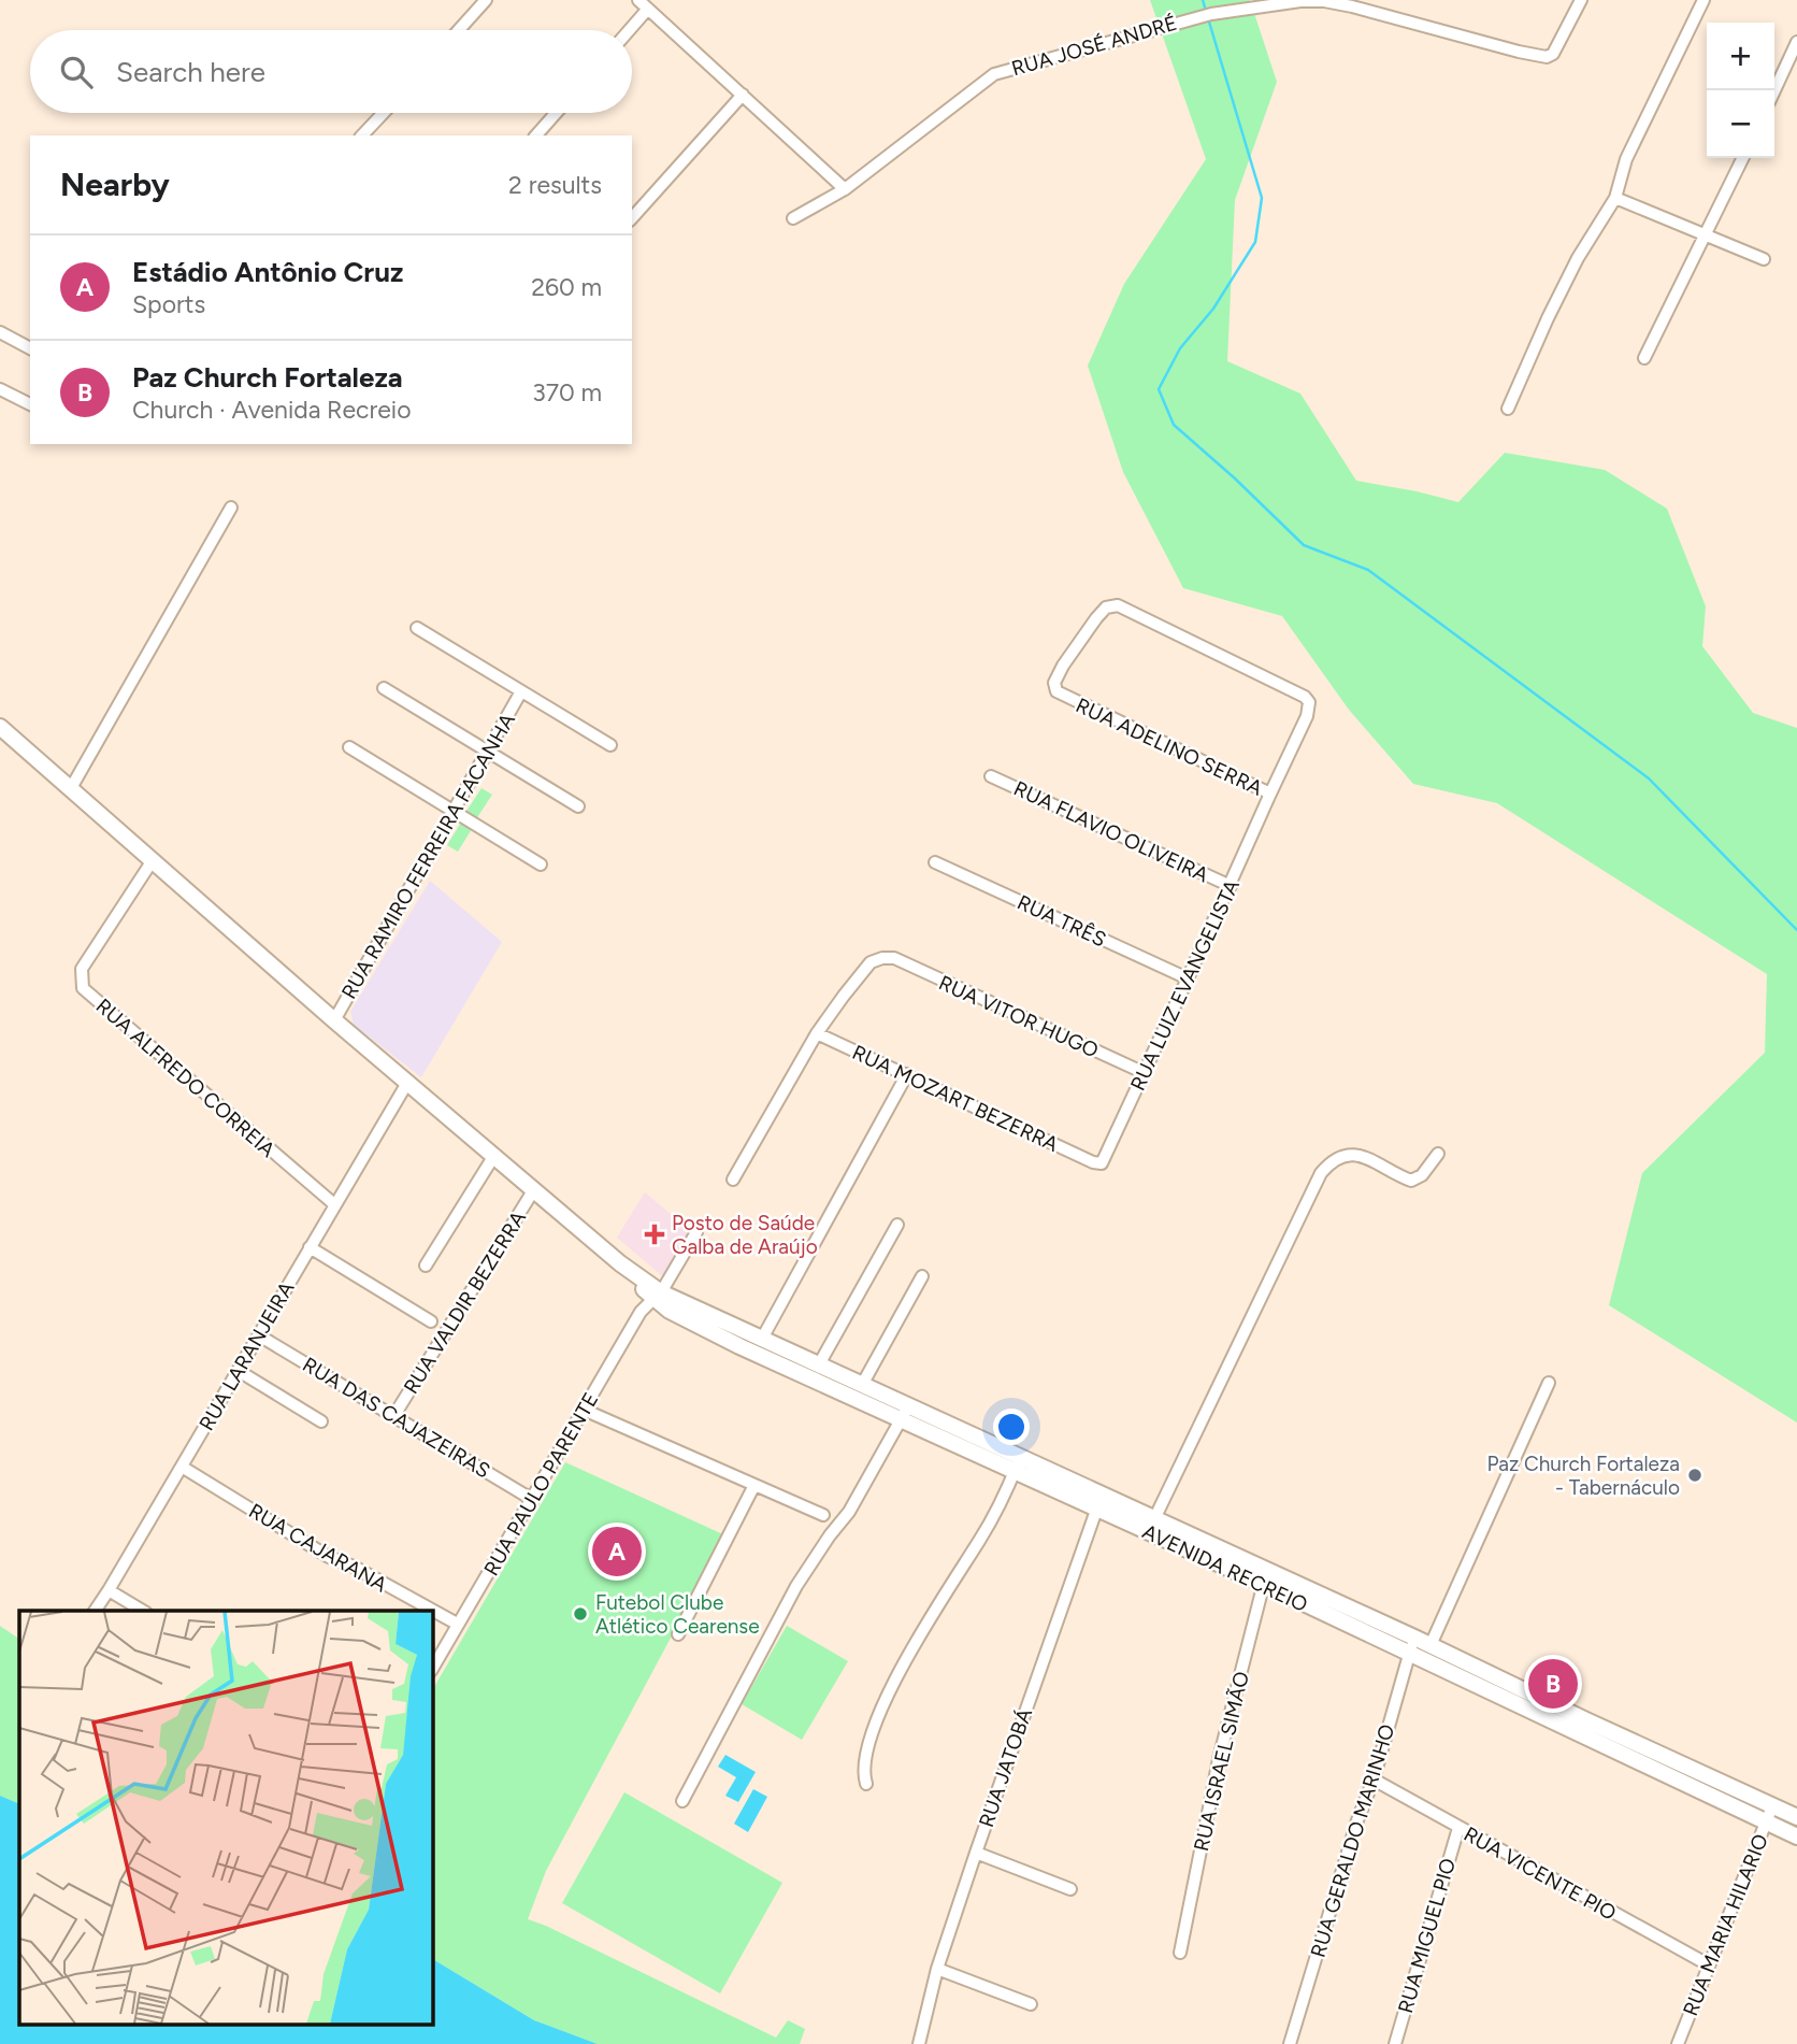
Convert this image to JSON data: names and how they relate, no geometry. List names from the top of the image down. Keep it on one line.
{"streets":{"main road":["AVENIDA RECREIO"],"street":["RUA JOSÉ ANDRÉ","RUA ADELINO SERRA","RUA FLAVIO OLIVEIRA","RUA RAMIRO FERREIRA FACANHA","RUA TRÊS","RUA LUIZ EVANGELISTA","RUA VITOR HUGO","RUA ALFREDO CORREIA","RUA MOZART BEZERRA","RUA VALDIR BEZERRA","RUA LARANJEIRA","RUA DAS CAJAZEIRAS","RUA PAULO PARENTE","RUA CAJARANA","RUA ISRAEL SIMÃO","RUA JATOBÁ","RUA GERALDO MARINHO","RUA VICENTE PIO","RUA MARIA HILARIO","RUA MIGUEL PIO"]},"crossings":[["RUA ADELINO SERRA","RUA LUIZ EVANGELISTA"],["RUA FLAVIO OLIVEIRA","RUA LUIZ EVANGELISTA"],["RUA TRÊS","RUA LUIZ EVANGELISTA"],["RUA LUIZ EVANGELISTA","RUA VITOR HUGO"],["RUA LUIZ EVANGELISTA","RUA MOZART BEZERRA"],["RUA VITOR HUGO","RUA MOZART BEZERRA"],["RUA ALFREDO CORREIA","RUA LARANJEIRA"],["RUA VALDIR BEZERRA","RUA DAS CAJAZEIRAS"],["RUA LARANJEIRA","RUA DAS CAJAZEIRAS"],["RUA LARANJEIRA","RUA CAJARANA"],["RUA DAS CAJAZEIRAS","RUA PAULO PARENTE"],["RUA PAULO PARENTE","RUA CAJARANA"],["RUA PAULO PARENTE","AVENIDA RECREIO"],["AVENIDA RECREIO","RUA ISRAEL SIMÃO"],["AVENIDA RECREIO","RUA JATOBÁ"],["AVENIDA RECREIO","RUA GERALDO MARINHO"],["AVENIDA RECREIO","RUA MARIA HILARIO"],["RUA GERALDO MARINHO","RUA VICENTE PIO"],["RUA VICENTE PIO","RUA MARIA HILARIO"],["RUA VICENTE PIO","RUA MIGUEL PIO"]],"places":{"health":["Posto de Saúde Galba de Araújo"],"other":["Paz Church Fortaleza - Tabernáculo","Futebol Clube Atlético Cearense"]},"page":{"map_buttons":["+","−"],"search":"Search here","heading":["Nearby","2 results"],"list":[{"mark":"A","name":"Estádio Antônio Cruz","note":"Sports","value":"260 m"},{"mark":"B","name":"Paz Church Fortaleza","note":"Church · Avenida Recreio","value":"370 m"}],"pins":["A","B"]}}
